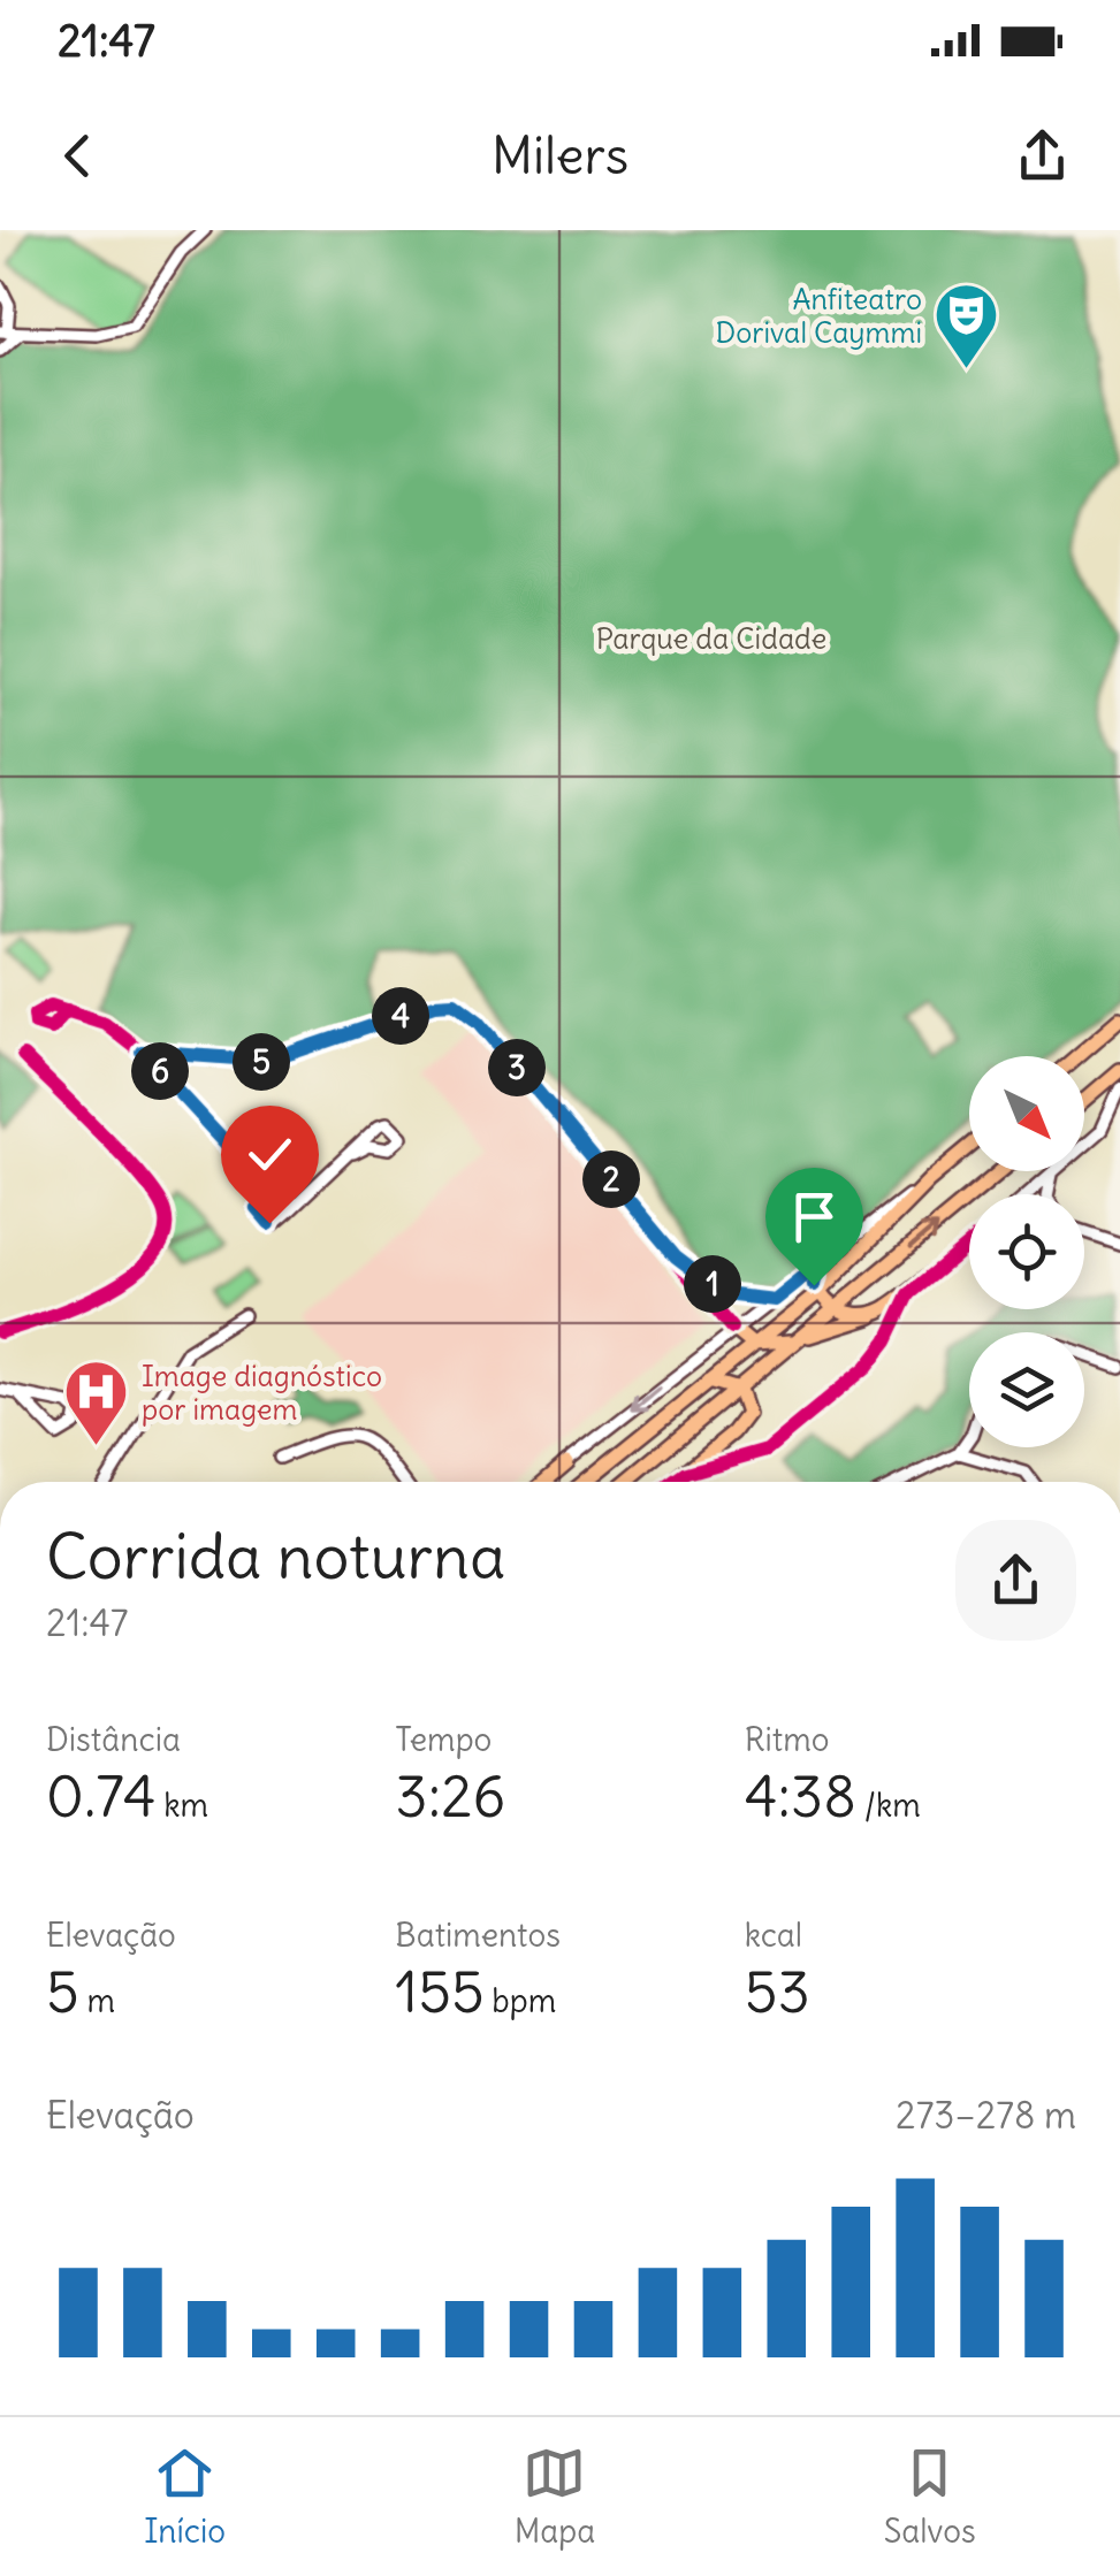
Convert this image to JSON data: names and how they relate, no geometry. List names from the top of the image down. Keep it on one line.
{"parks":["Parque da Cidade"],"places":{"theatre":["Anfiteatro Dorival Caymmi"],"hospital":["Image diagnóstico por imagem"]},"north":"bottom right","page":{"status":"21:47","header":"Milers","pins":["4","5","3","6","2","1"],"heading":["Corrida noturna","21:47"],"stats":[["Distância","0.74 km"],["Tempo","3:26"],["Ritmo","4:38 /km"],["Elevação","5 m"],["Batimentos","155 bpm"],["kcal","53"]],"chart":["Elevação","273–278 m"],"tabs":["Início","Mapa","Salvos"]}}
